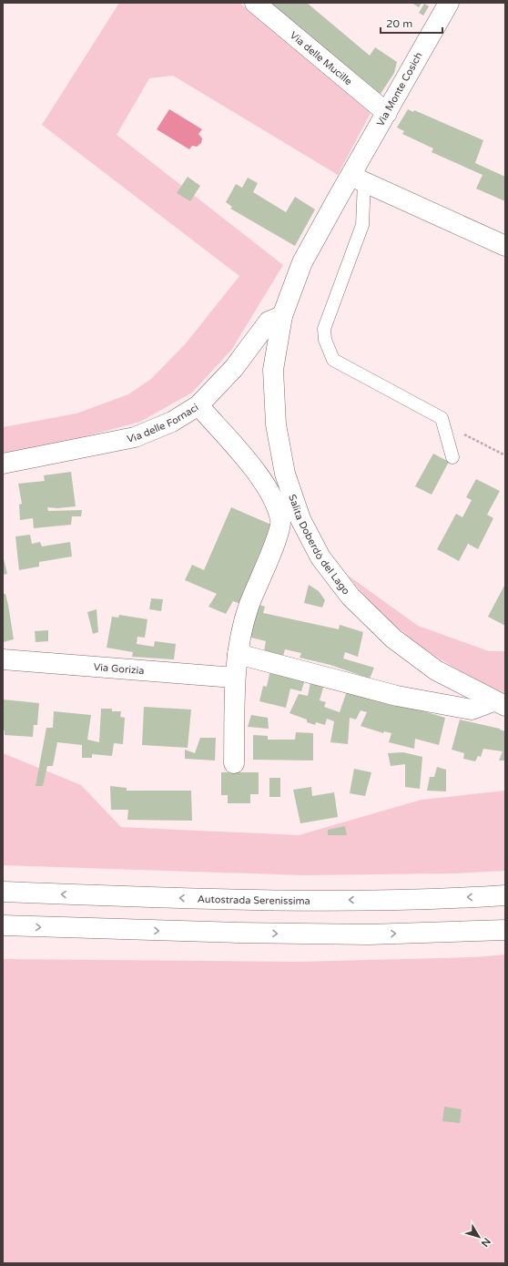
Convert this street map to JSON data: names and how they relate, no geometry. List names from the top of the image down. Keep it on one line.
{"streets":{"main road":["Via delle Mucille","Via Monte Cosich","Via delle Fornaci","Salita Doberdò del Lago","Via Gorizia","Autostrada Serenissima"]},"crossings":[["Via delle Mucille","Via Monte Cosich"],["Via Monte Cosich","Via delle Fornaci"],["Via Monte Cosich","Salita Doberdò del Lago"],["Via delle Fornaci","Salita Doberdò del Lago"]],"scale_bar":"20 m","north":"bottom right"}
